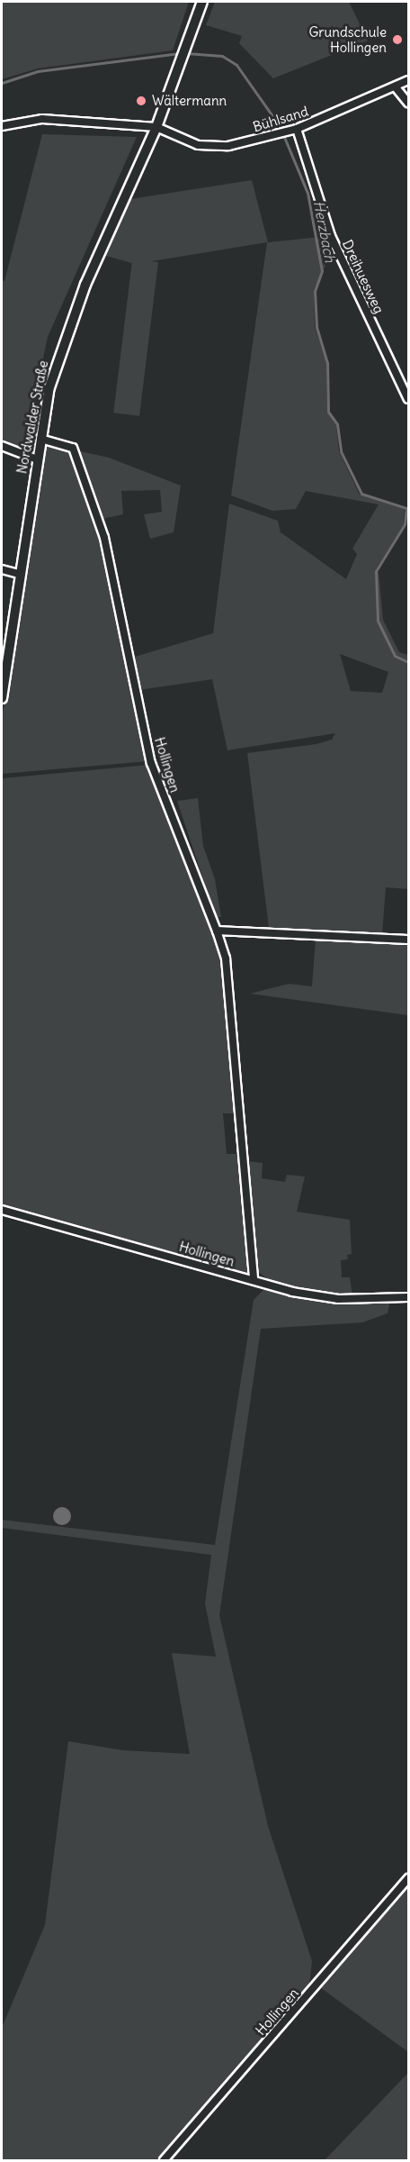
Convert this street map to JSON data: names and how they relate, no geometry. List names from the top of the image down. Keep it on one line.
{"streets":{"main road":["Nordwalder Straße"],"street":["Bühlsand","Dreihuesweg","Hollingen"]},"crossings":[["Bühlsand","Dreihuesweg"],["Bühlsand","Nordwalder Straße"],["Nordwalder Straße","Hollingen"]],"water":["Herzbach"],"places":["Grundschule Hollingen","Wältermann"]}
